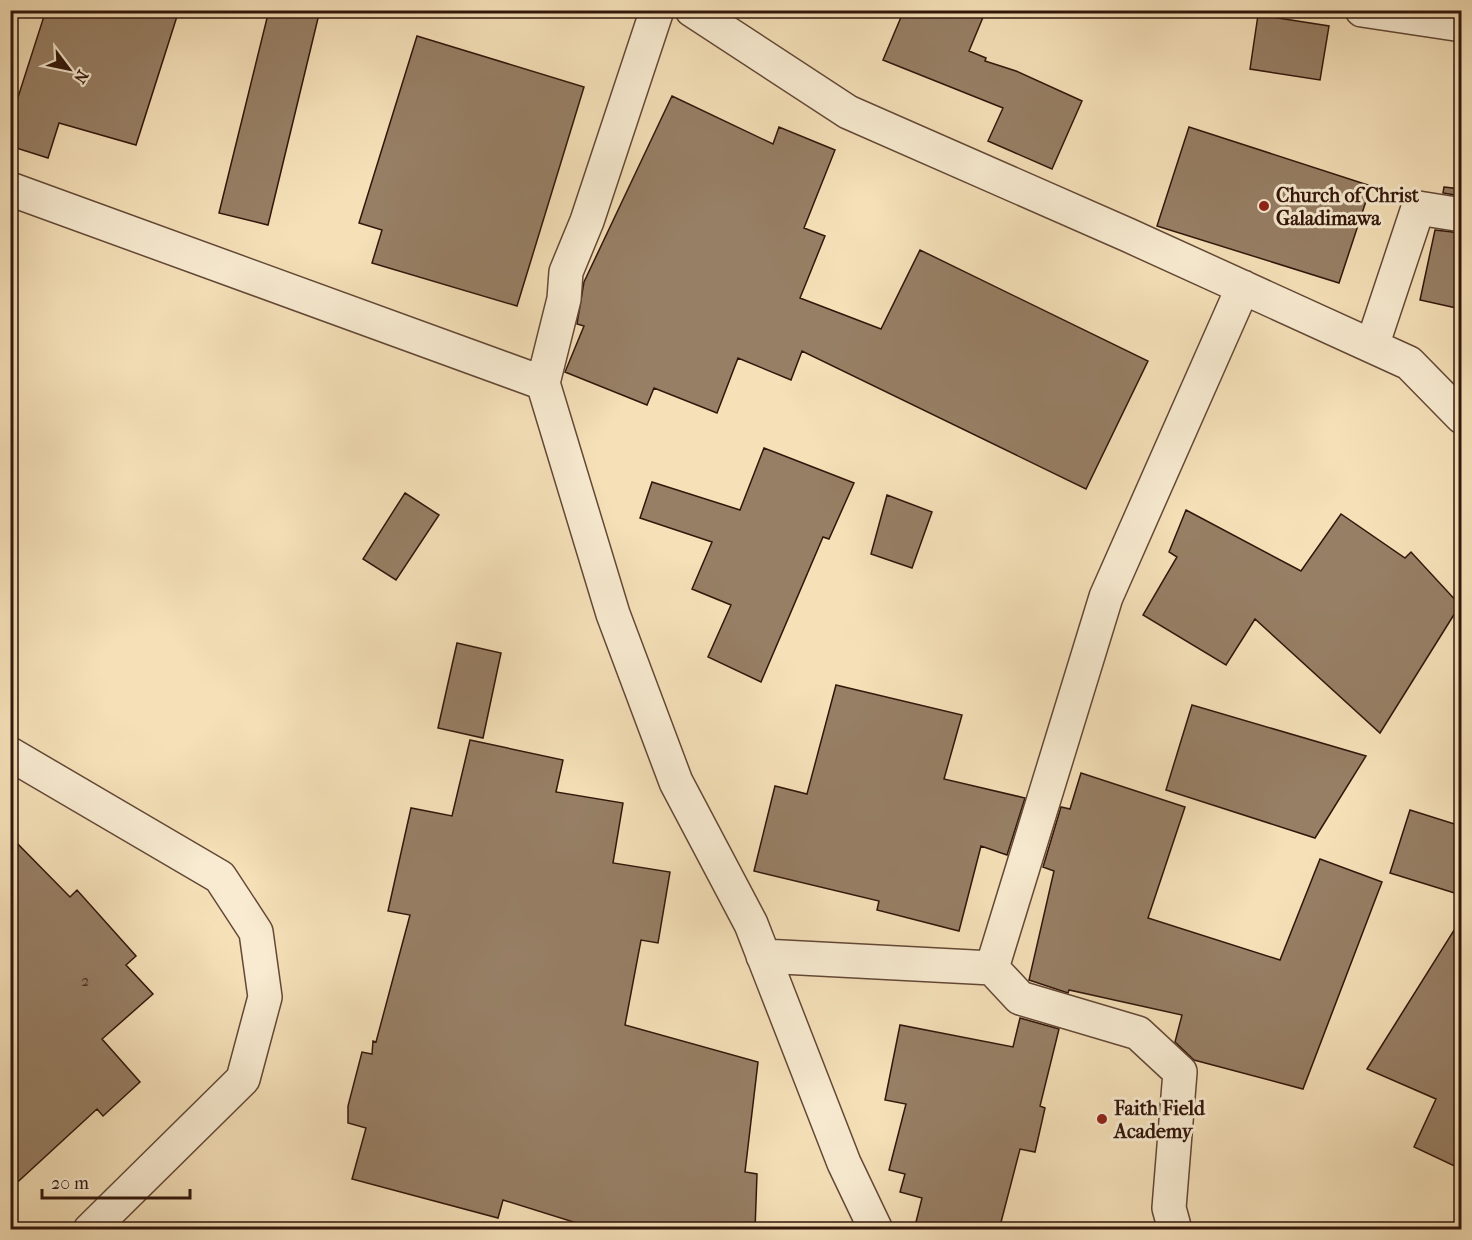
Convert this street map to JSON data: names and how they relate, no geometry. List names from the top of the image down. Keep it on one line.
{"places":["Church of Christ Galadimawa","Faith Field Academy"],"house_numbers":["2"],"scale_bar":"20 m","north":"bottom right"}
